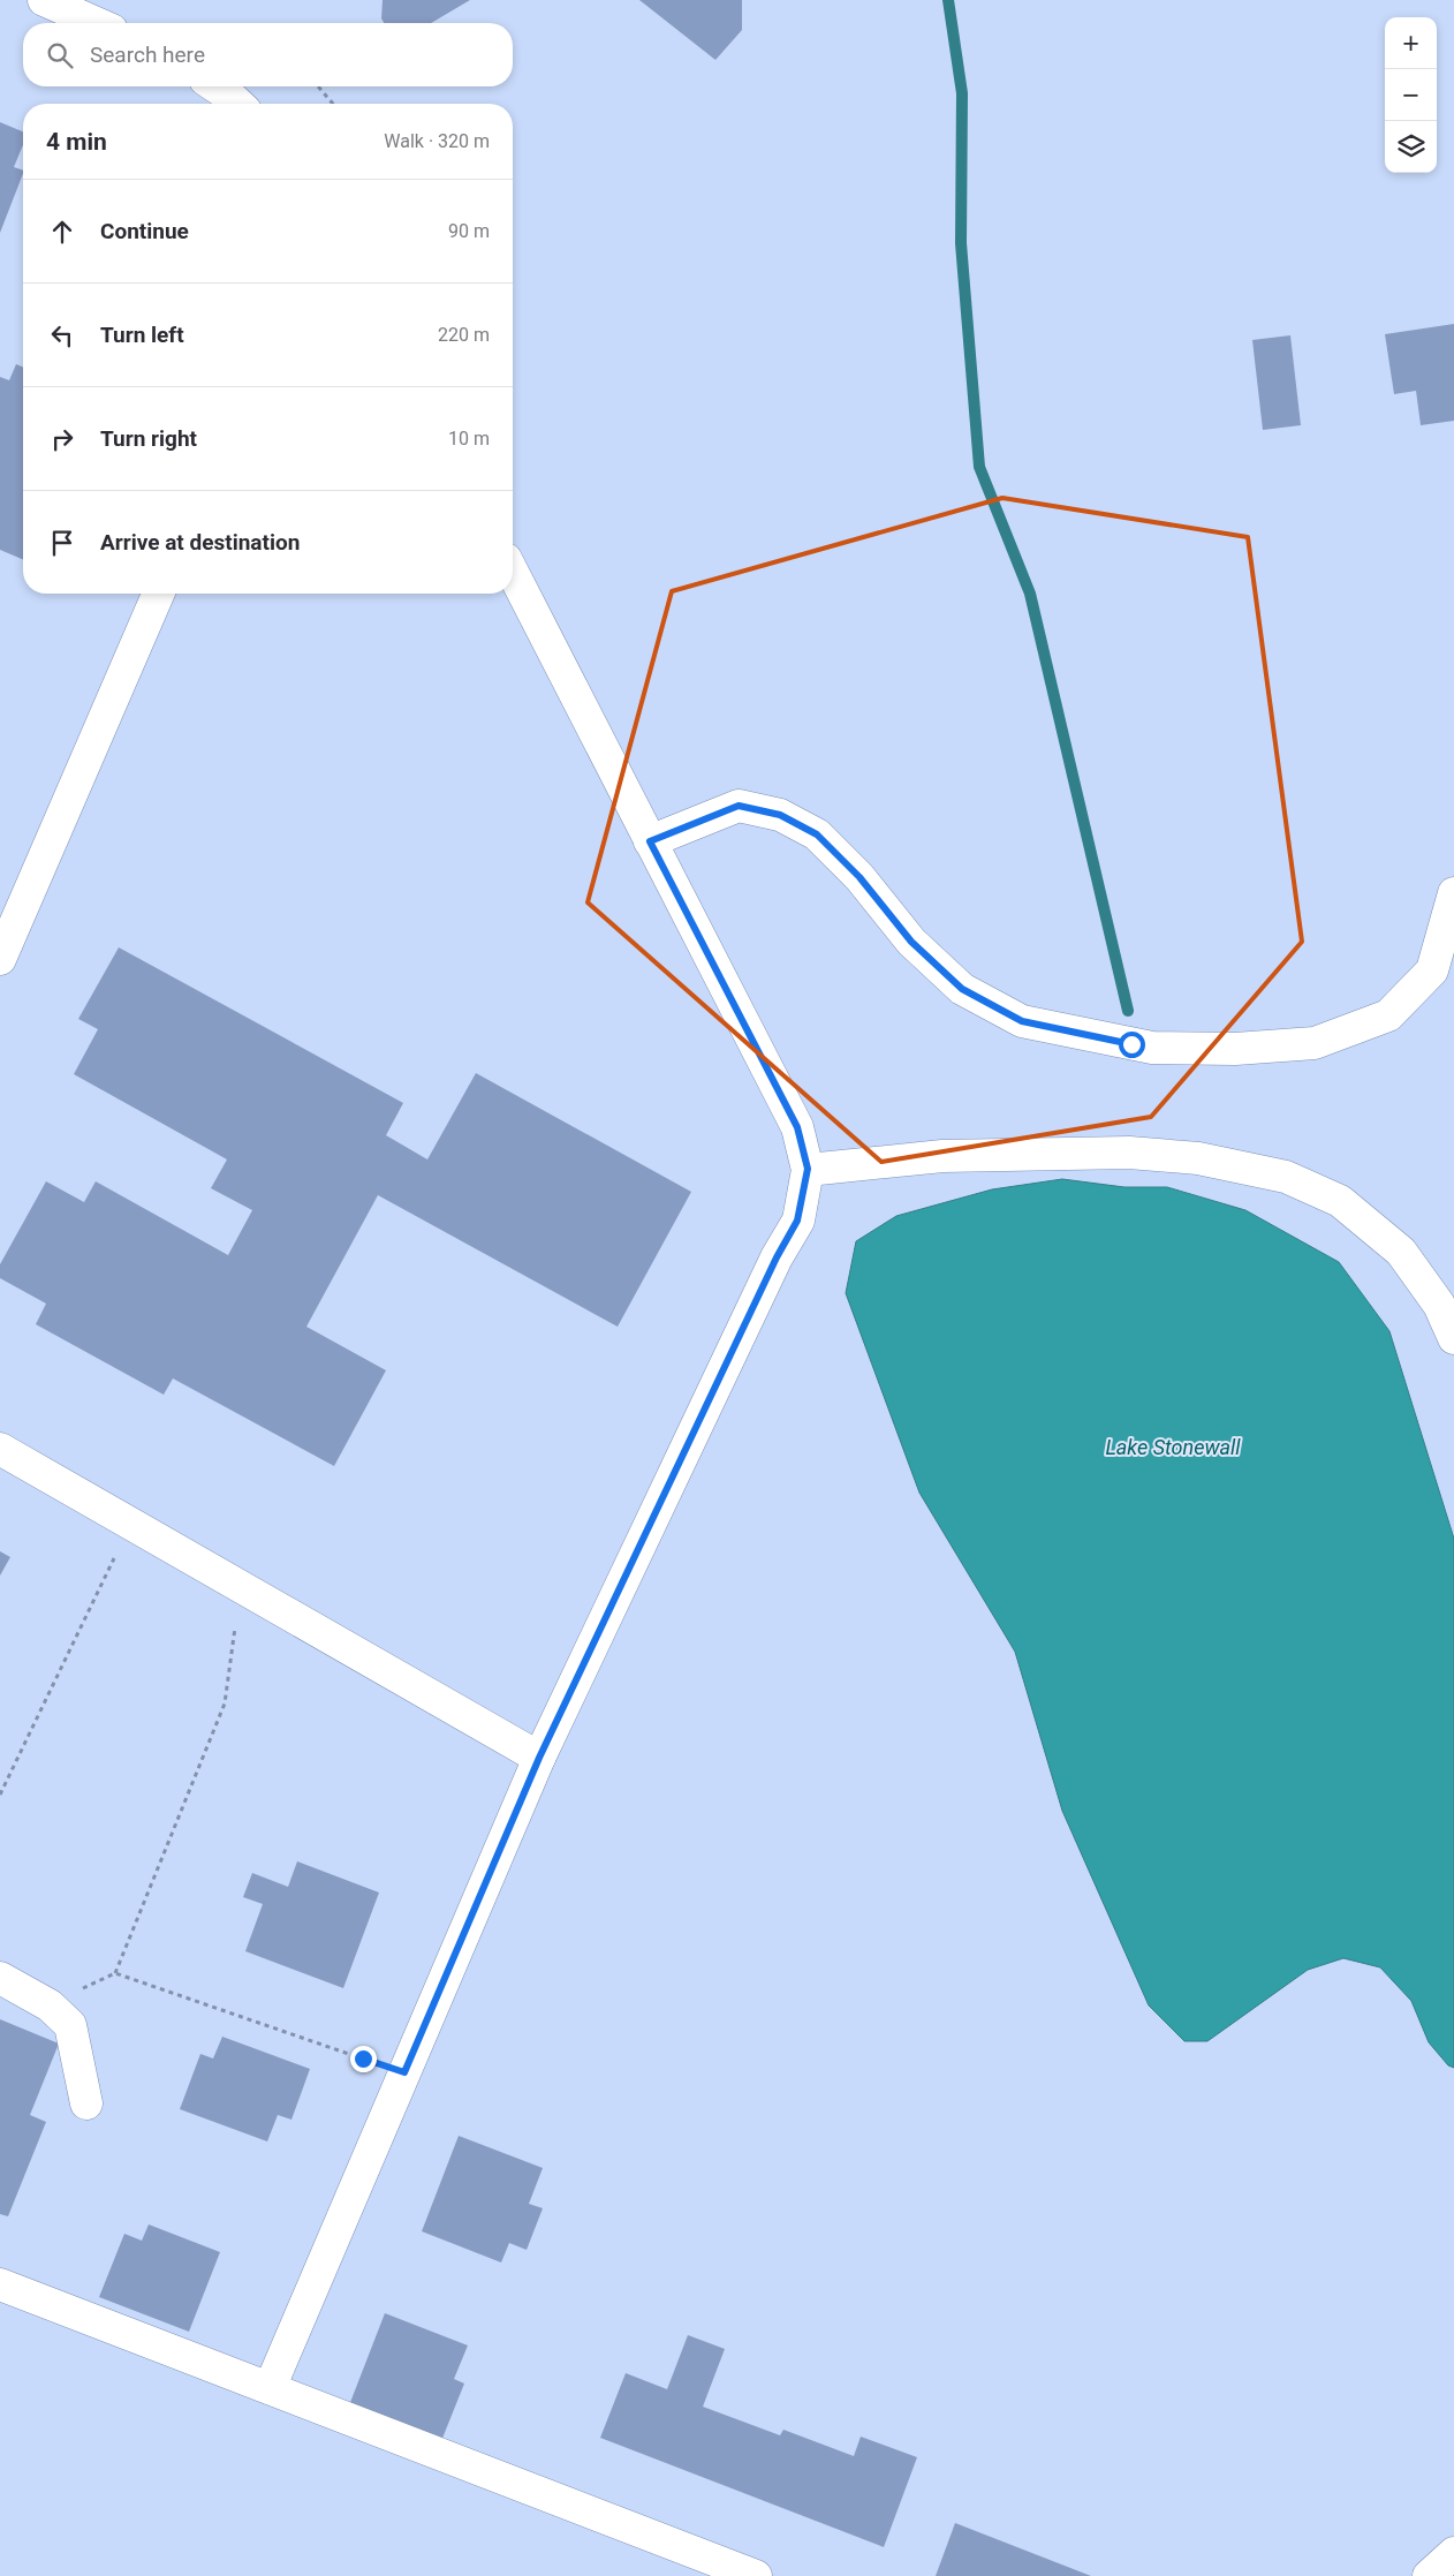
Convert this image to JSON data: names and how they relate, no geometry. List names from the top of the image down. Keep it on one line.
{"water":["Lake Stonewall"],"page":{"map_buttons":["+","−"],"search":"Search here","heading":["4 min","Walk · 320 m"],"list":[["Continue","90 m"],["Turn left","220 m"],["Turn right","10 m"],"Arrive at destination"]}}
